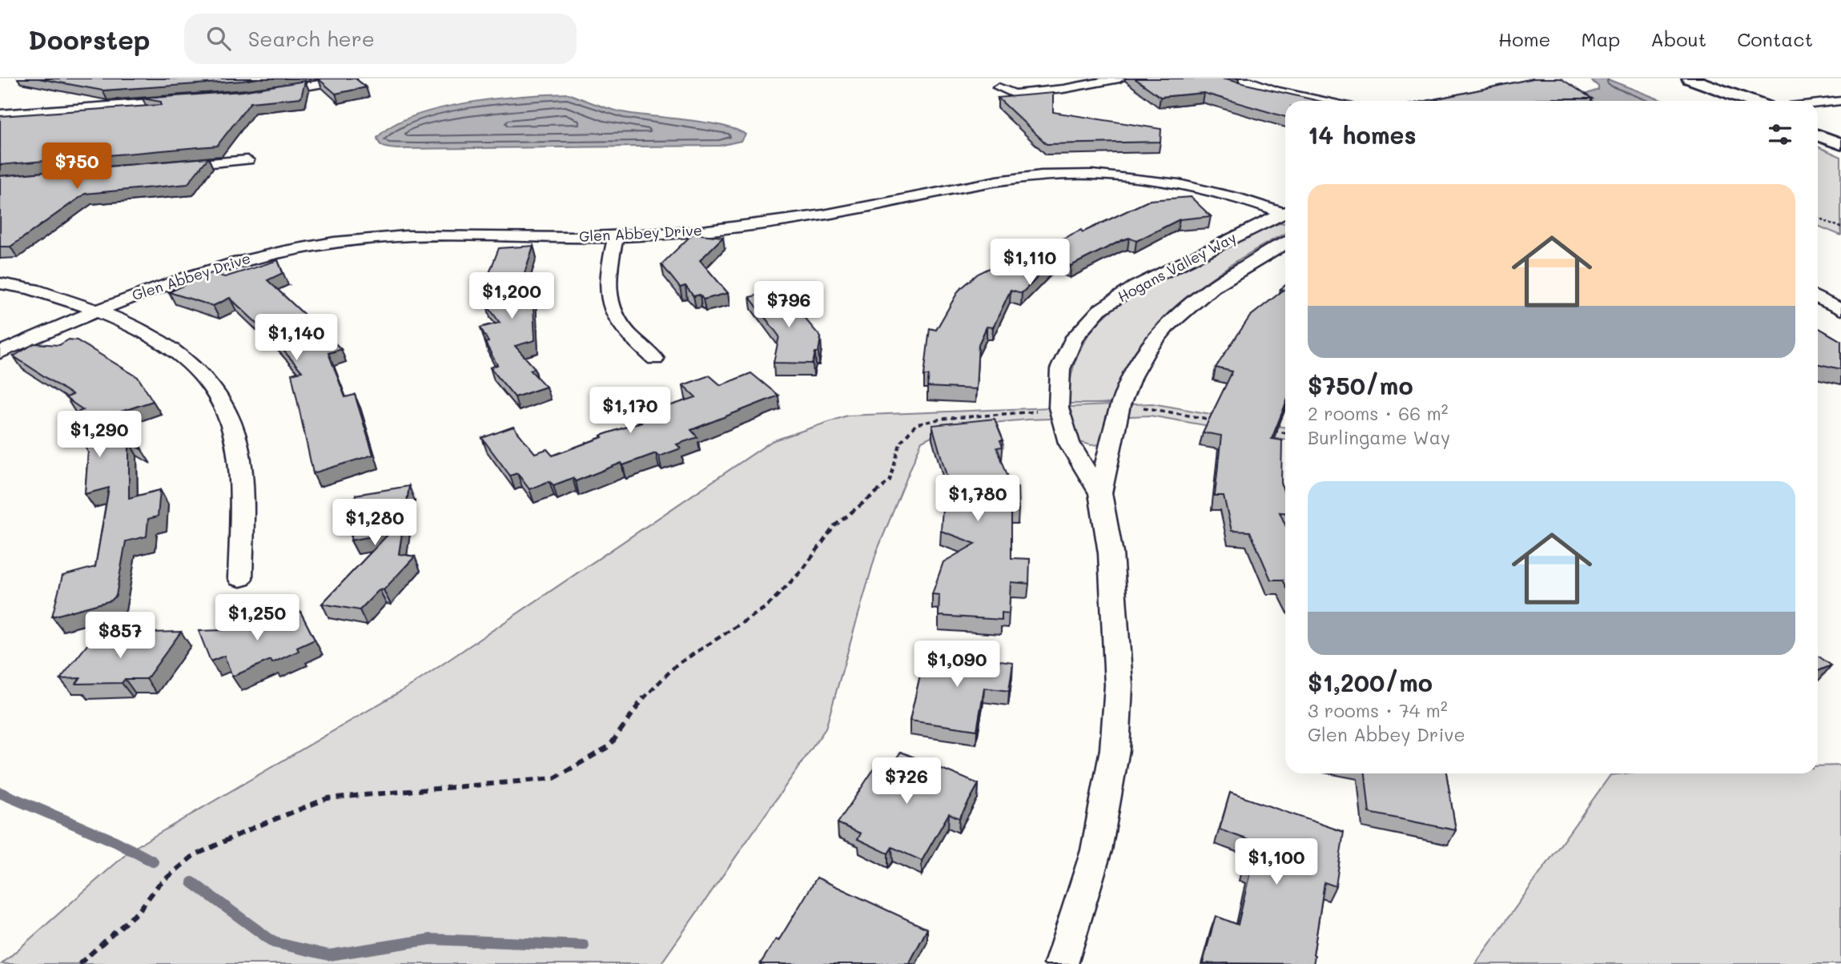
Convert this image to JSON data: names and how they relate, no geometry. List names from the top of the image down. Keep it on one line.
{"streets":{"street":["Glen Abbey Drive","Hogans Valley Way"]},"page":{"header":"Doorstep","search":"Search here","nav":["Home","Map","About","Contact"],"heading":"14 homes","price":["$750","$1,110","$1,200","$796","$1,140","$1,170","$1,290","$1,780","$1,280","$1,250","$857","$1,090","$726","$1,100"],"list":[{"name":"$750/mo","note":"2 rooms · 66 m² · Burlingame Way"},{"name":"$1,200/mo","note":"3 rooms · 74 m² · Glen Abbey Drive"}]}}
